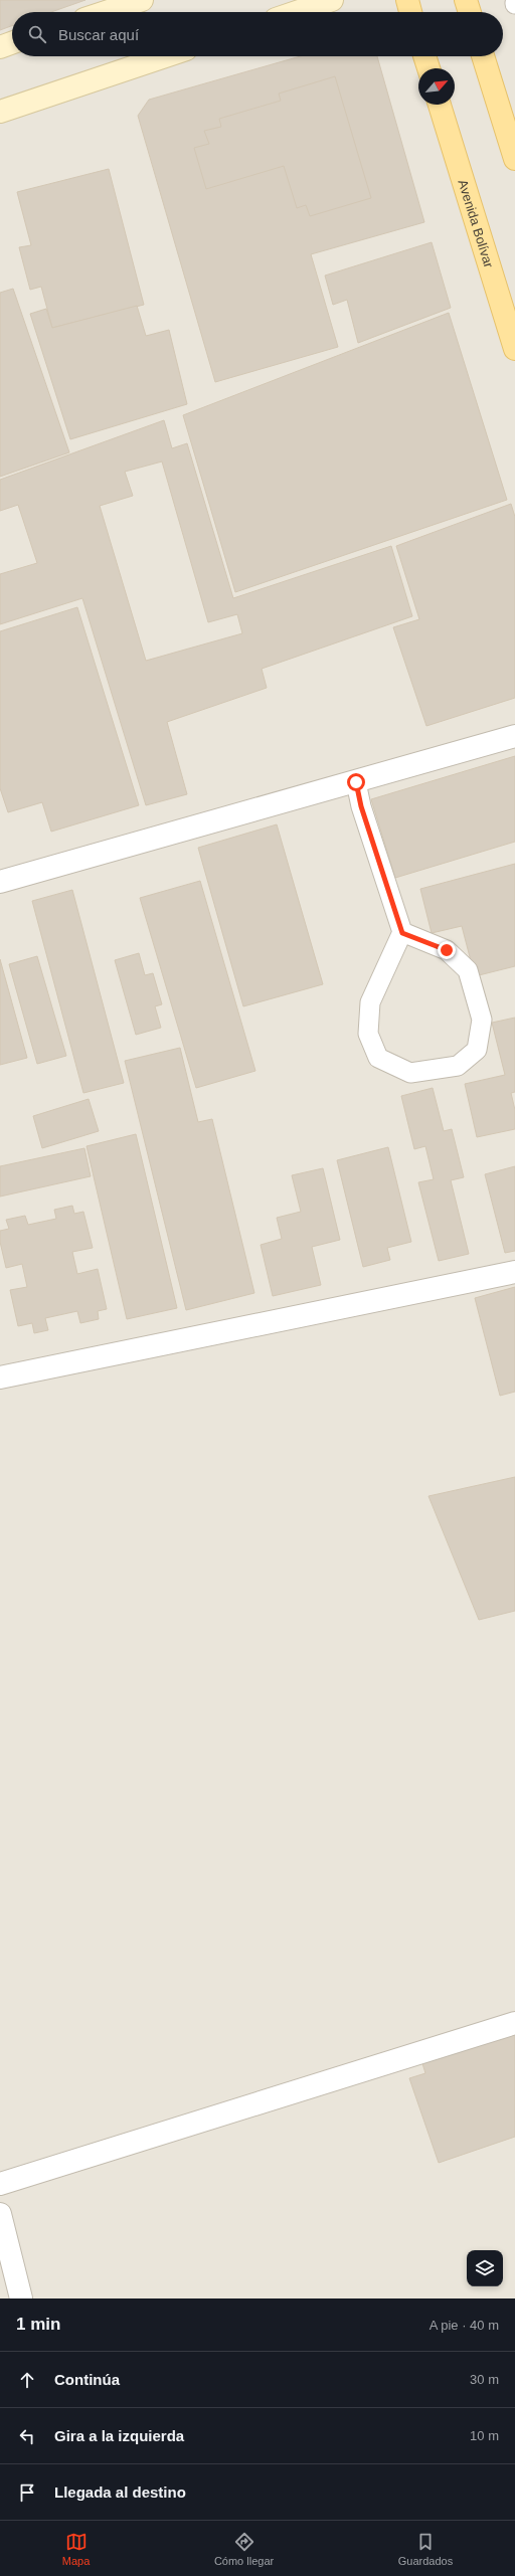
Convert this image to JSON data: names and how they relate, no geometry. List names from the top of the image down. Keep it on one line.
{"streets":{"main road":["Avenida Bolívar"]},"north":"top right","page":{"search":"Buscar aquí","heading":["1 min","A pie · 40 m"],"list":[["Continúa","30 m"],["Gira a la izquierda","10 m"],"Llegada al destino"],"nav":["Mapa","Cómo llegar","Guardados"]}}
